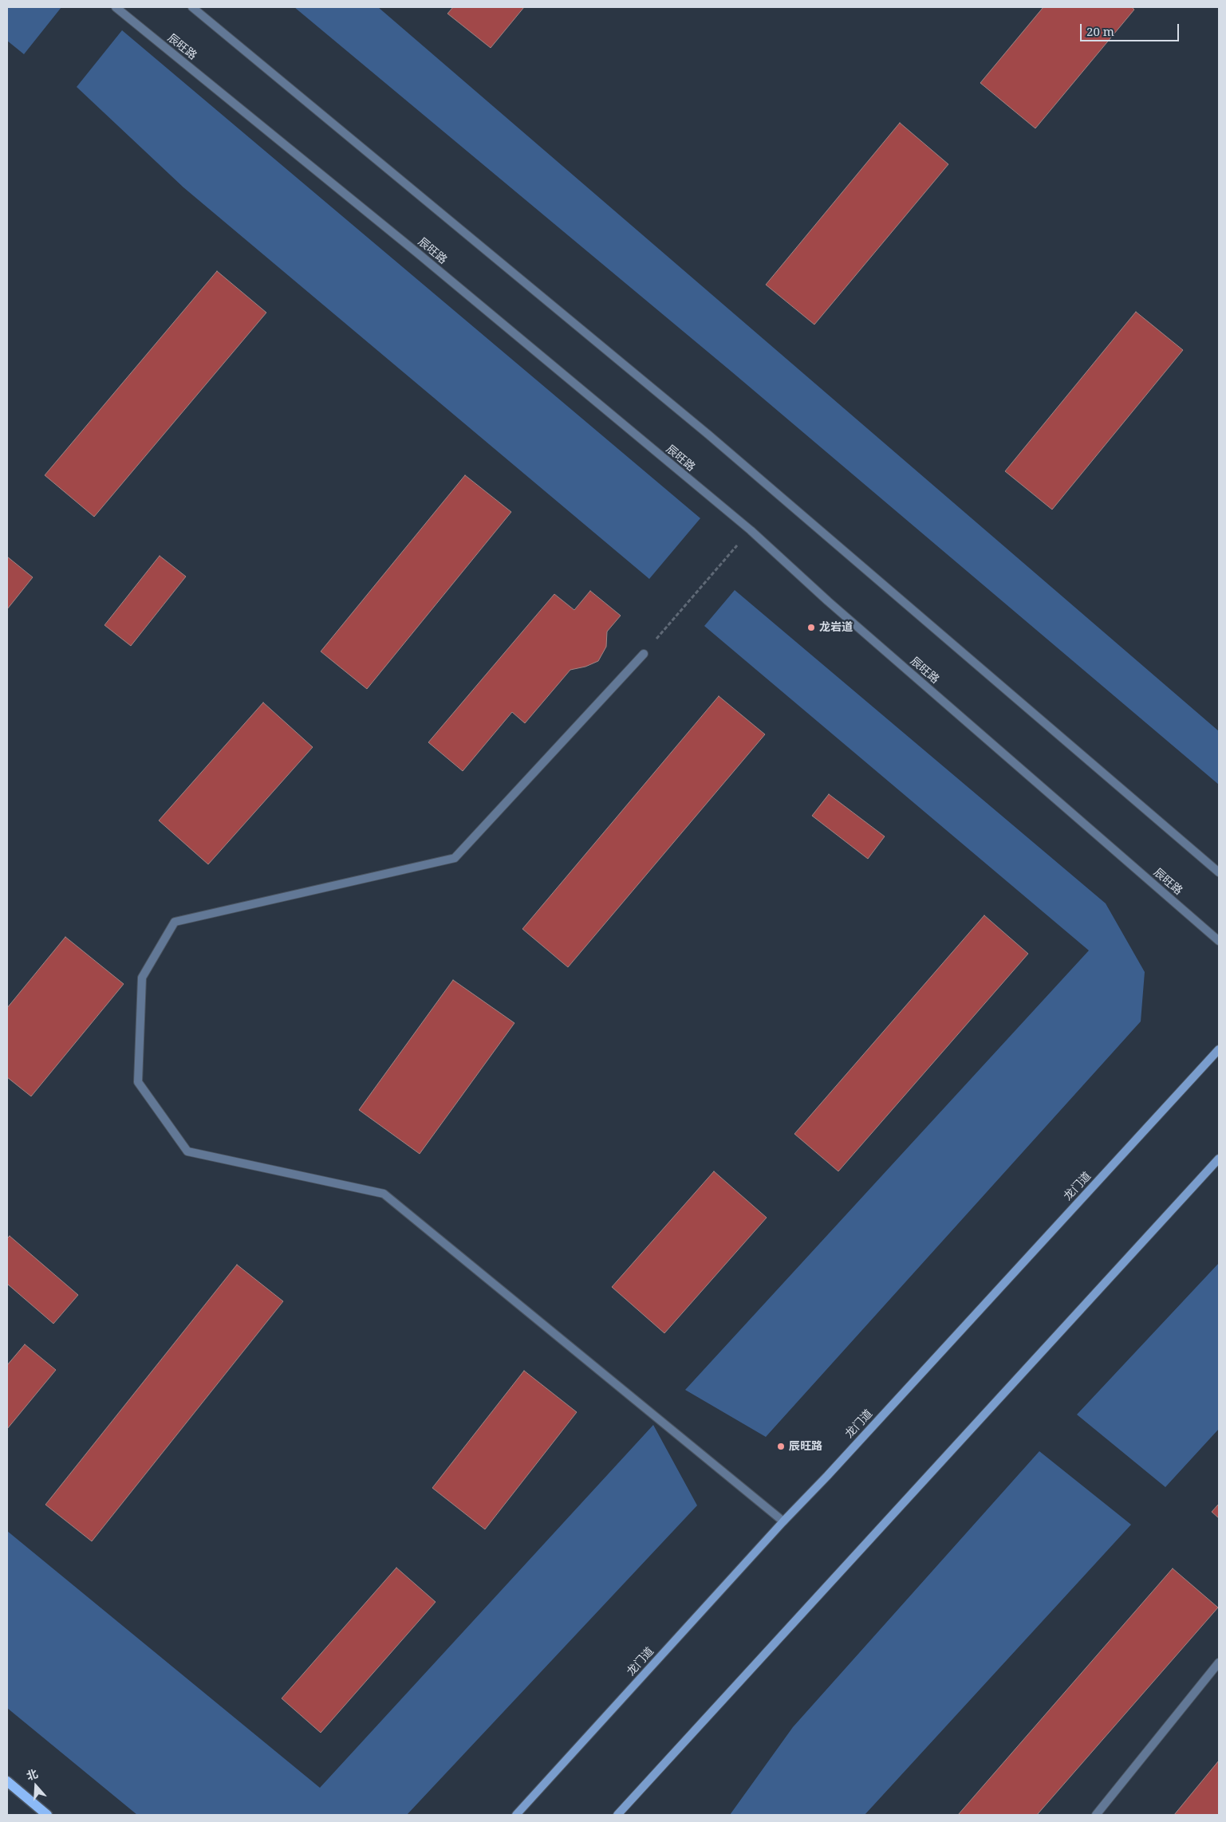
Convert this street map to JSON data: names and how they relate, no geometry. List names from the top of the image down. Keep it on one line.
{"streets":{"main road":["龙门道"],"street":["辰旺路"]},"places":["龙岩道","辰旺路"],"scale_bar":"20 m","north":"top"}
